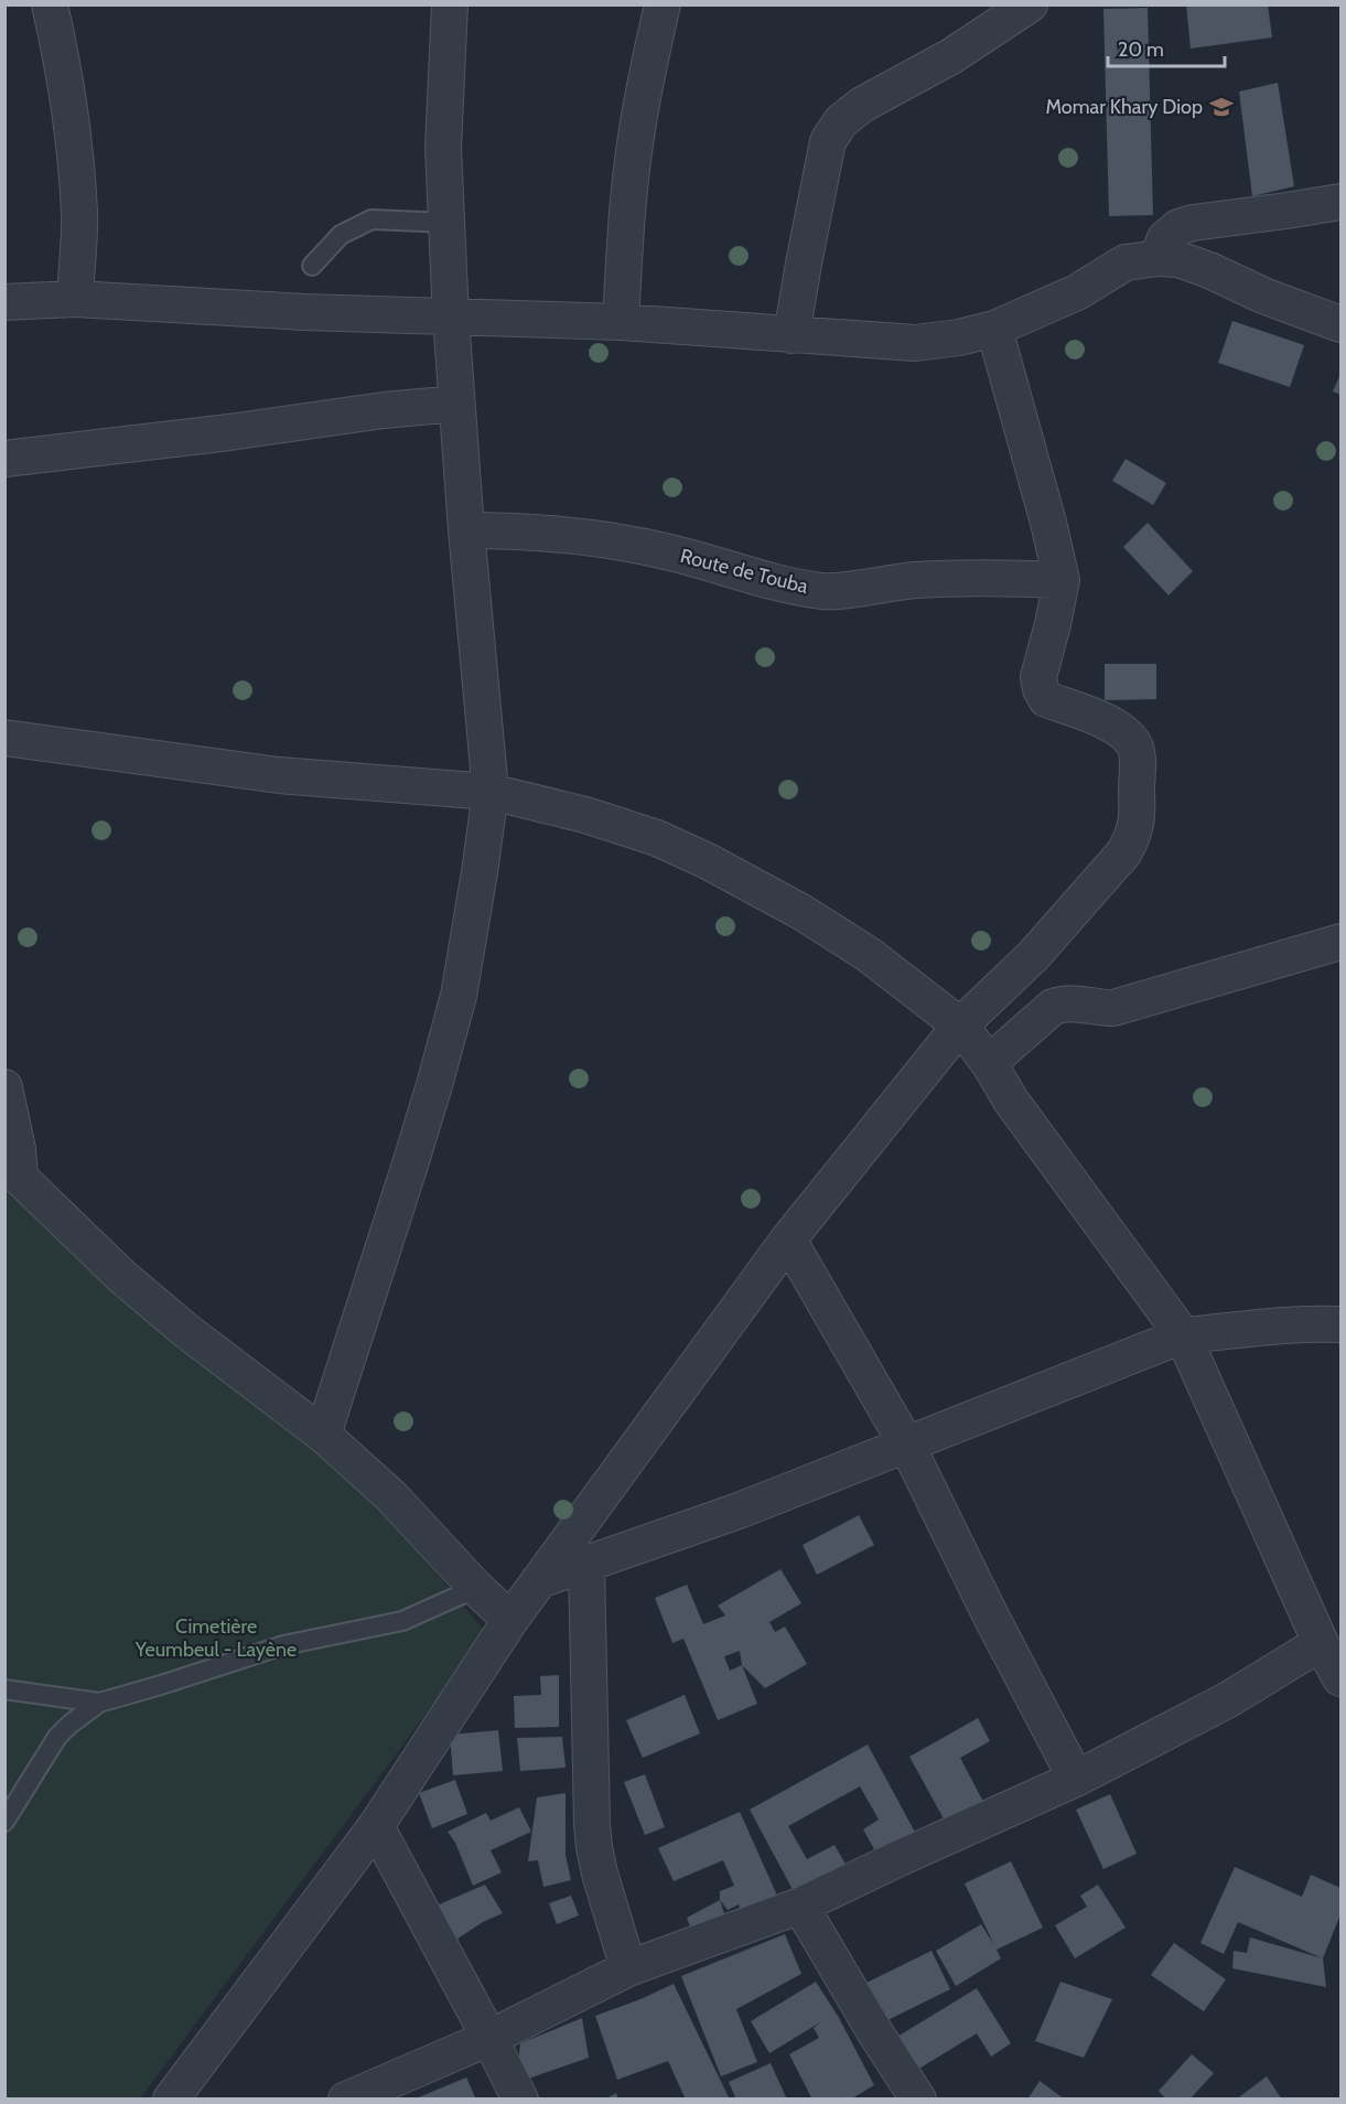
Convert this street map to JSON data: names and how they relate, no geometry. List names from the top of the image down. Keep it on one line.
{"streets":{"street":["Route de Touba"]},"parks":["Cimetière Yeumbeul - Layène"],"places":{"school or university":["Momar Khary Diop"]},"scale_bar":"20 m"}
